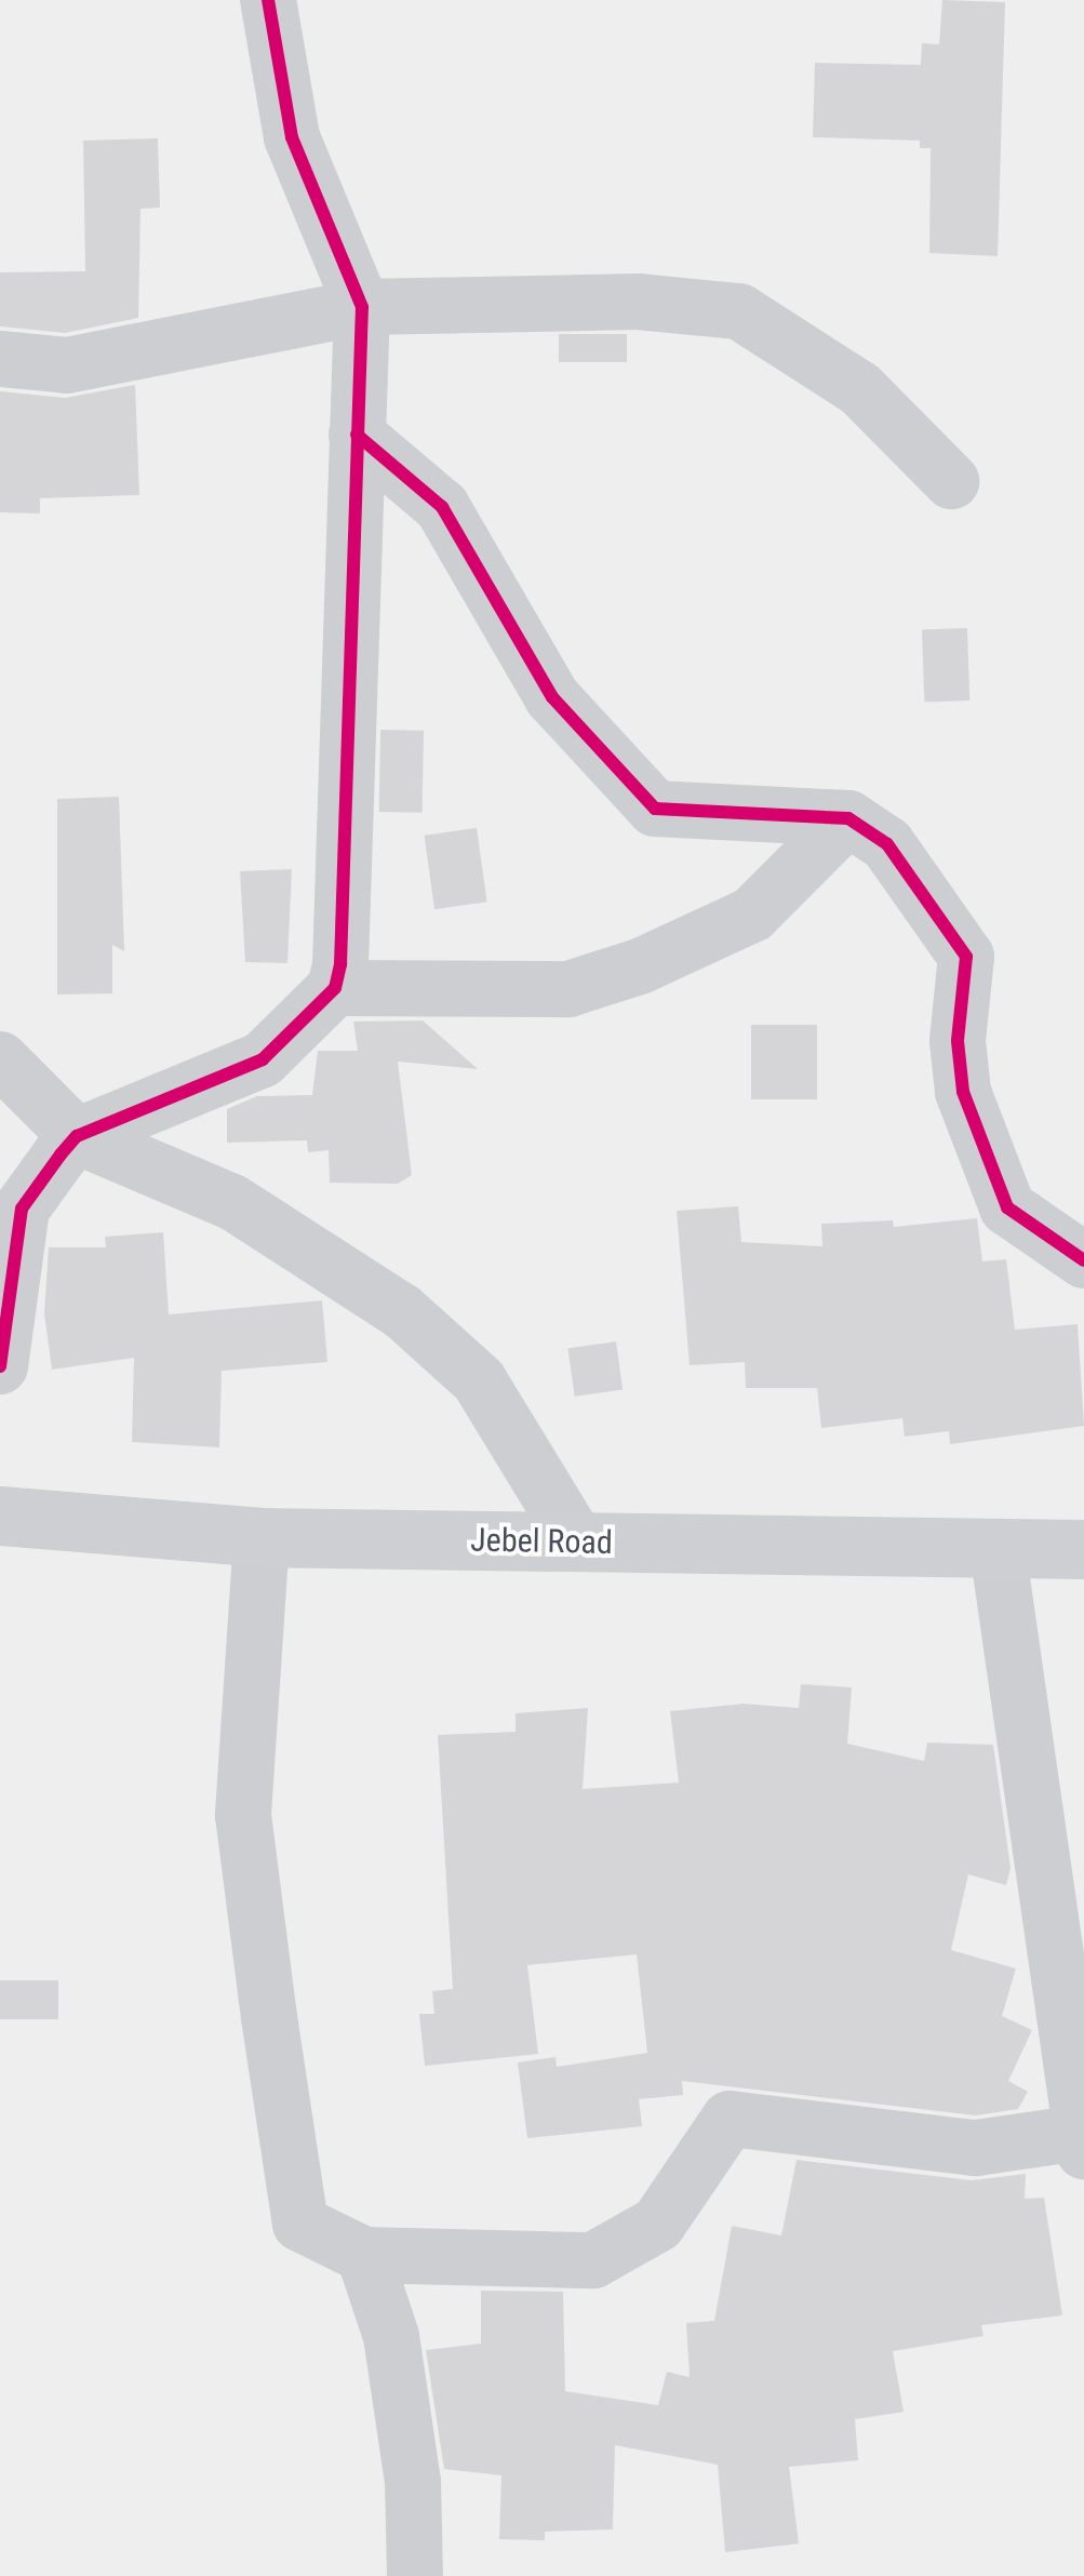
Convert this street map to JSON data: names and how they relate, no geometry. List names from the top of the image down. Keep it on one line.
{"streets":{"main road":["Jebel Road"]}}
